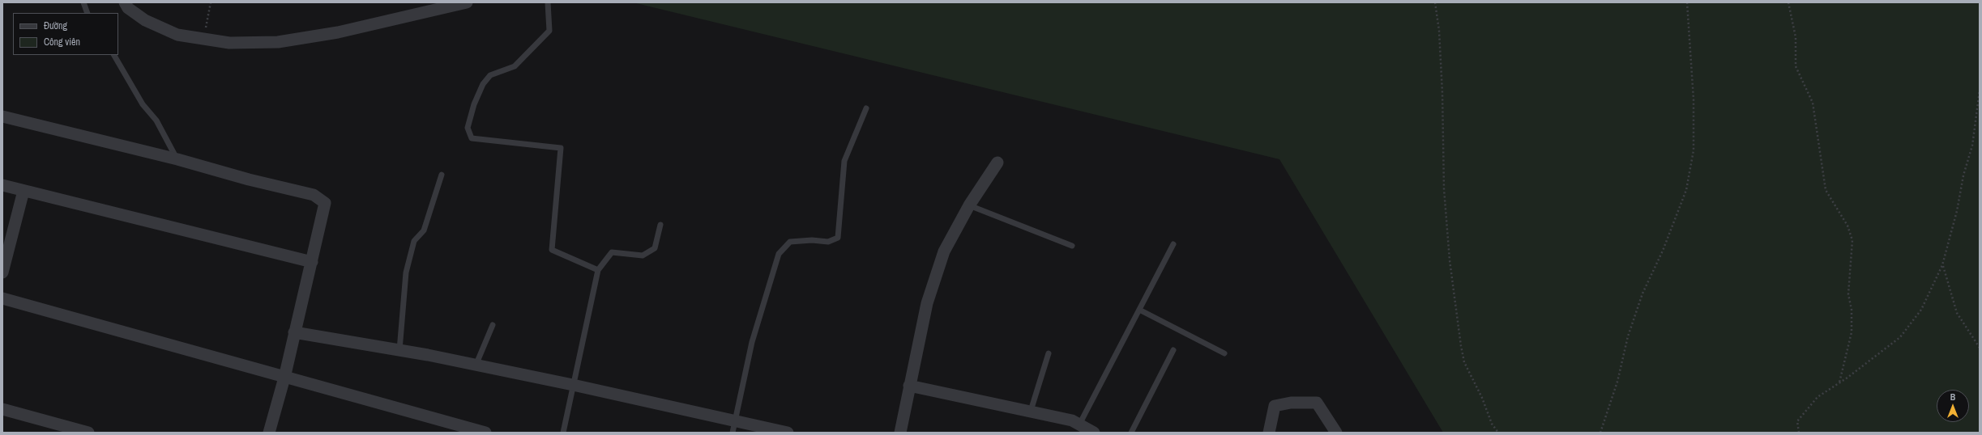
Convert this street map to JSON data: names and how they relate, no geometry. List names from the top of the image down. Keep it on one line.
{"legend":["Đường","Công viên"],"north":"top"}
